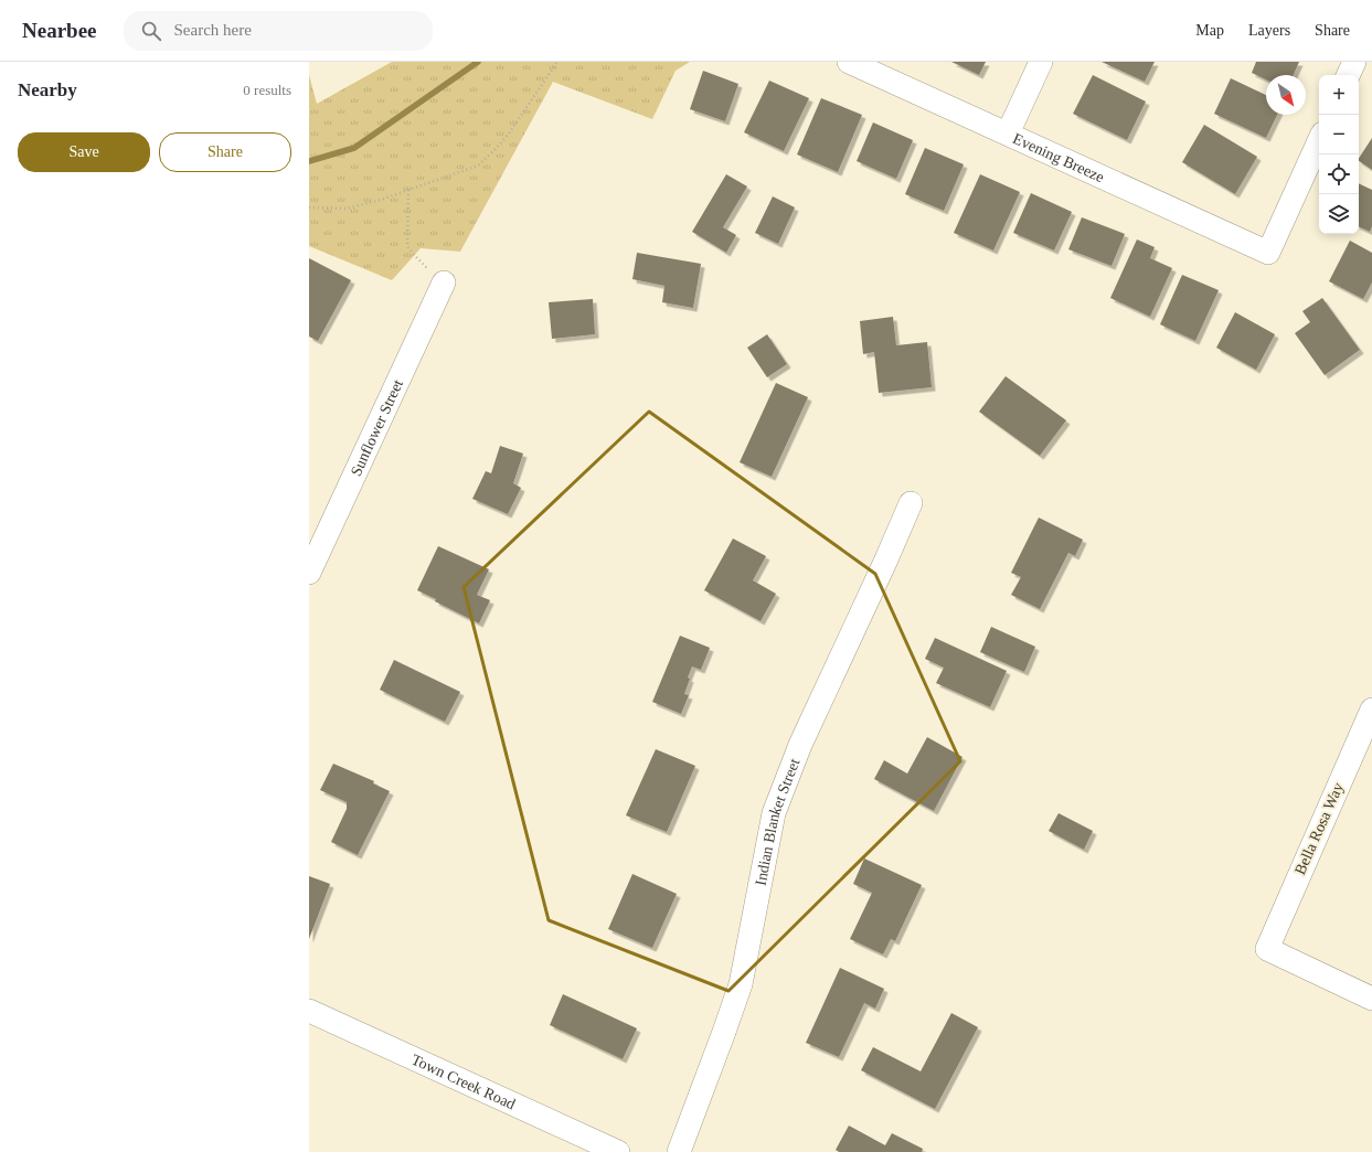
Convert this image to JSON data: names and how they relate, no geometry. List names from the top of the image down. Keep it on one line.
{"streets":{"street":["Evening Breeze","Sunflower Street","Indian Blanket Street","Bella Rosa Way","Town Creek Road"]},"north":"bottom right","page":{"header":"Nearbee","search":"Search here","nav":["Map","Layers","Share"],"heading":["Nearby","0 results"],"map_buttons":["+","−"],"buttons":["Save","Share"]}}
